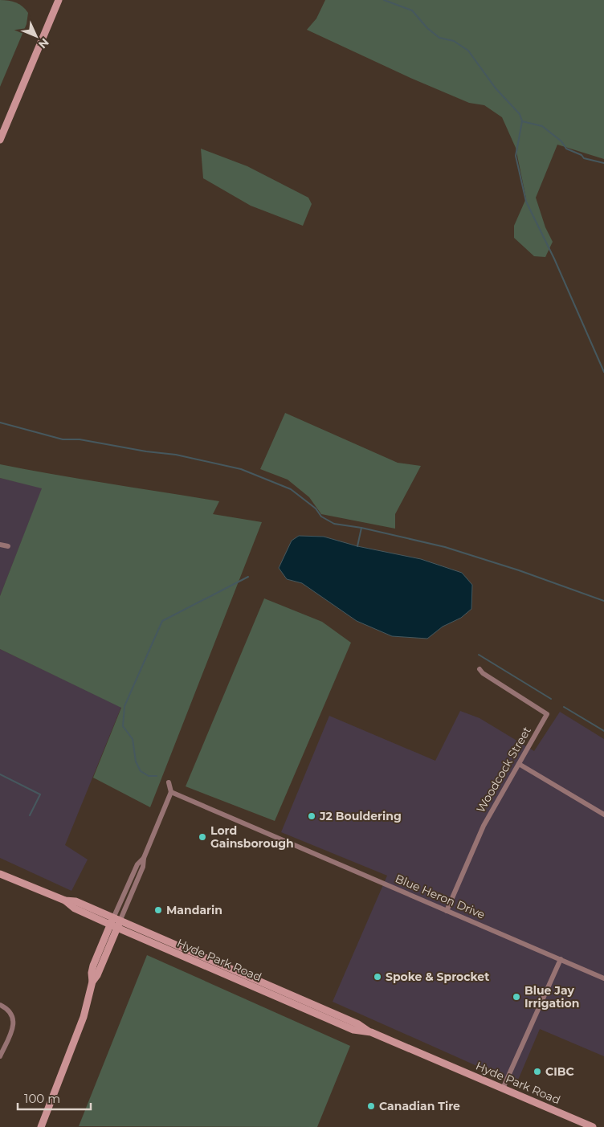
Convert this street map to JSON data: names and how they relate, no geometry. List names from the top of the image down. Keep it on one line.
{"streets":{"main road":["Hyde Park Road"],"street":["Woodcock Street","Blue Heron Drive"]},"crossings":[["Woodcock Street","Blue Heron Drive"]],"places":["J2 Bouldering","Lord Gainsborough","Mandarin","Spoke & Sprocket","Blue Jay Irrigation","CIBC","Canadian Tire"],"scale_bar":"100 m","north":"bottom right"}
